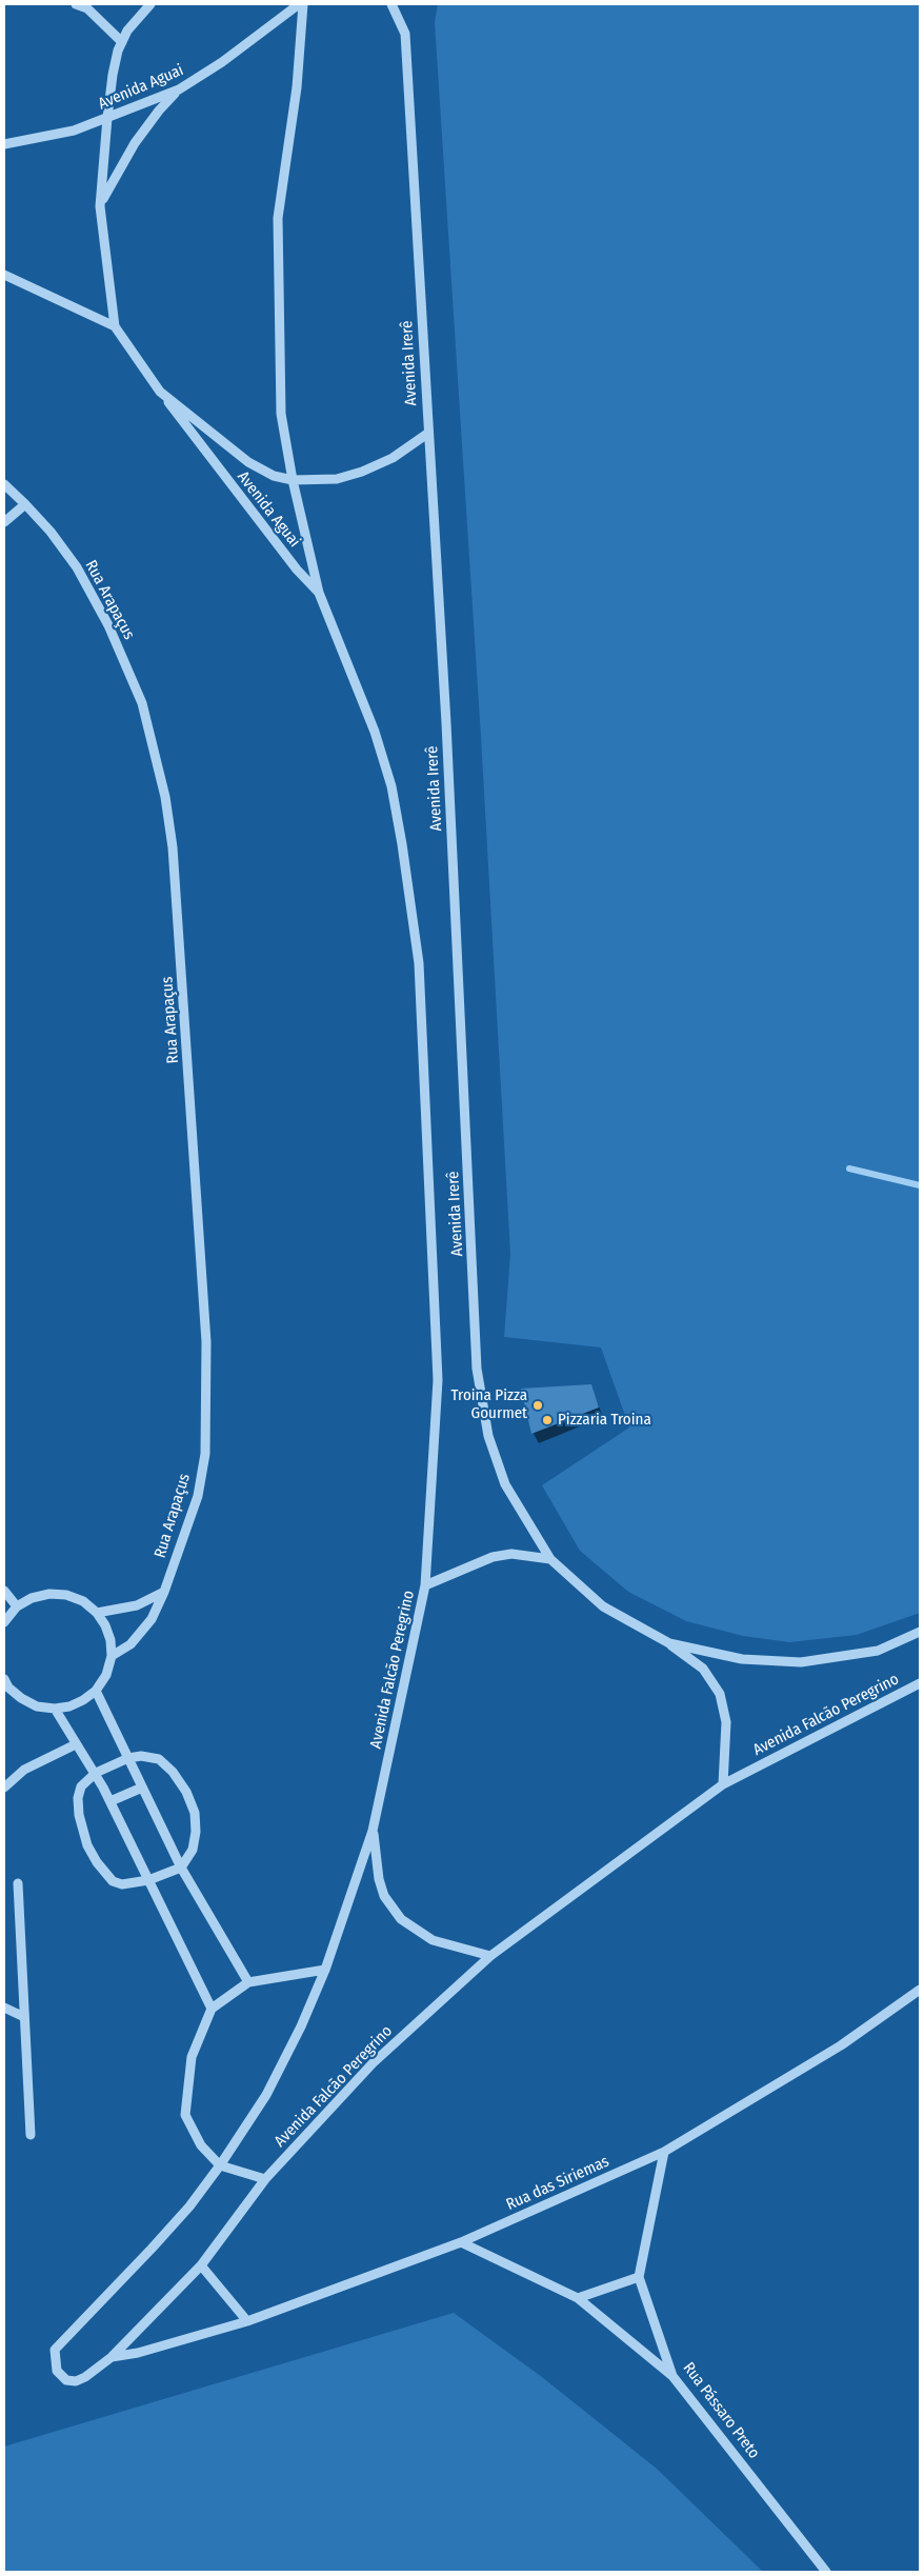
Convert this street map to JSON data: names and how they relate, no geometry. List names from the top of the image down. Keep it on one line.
{"streets":{"street":["Avenida Aguai","Avenida Irerê","Rua Arapaçus","Avenida Falcão Peregrino","Rua das Siriemas","Rua Pássaro Preto"]},"crossings":[["Avenida Aguai","Avenida Irerê"],["Avenida Irerê","Avenida Falcão Peregrino"],["Avenida Falcão Peregrino","Rua das Siriemas"],["Rua das Siriemas","Rua Pássaro Preto"]],"places":["Troina Pizza Gourmet","Pizzaria Troina"]}
